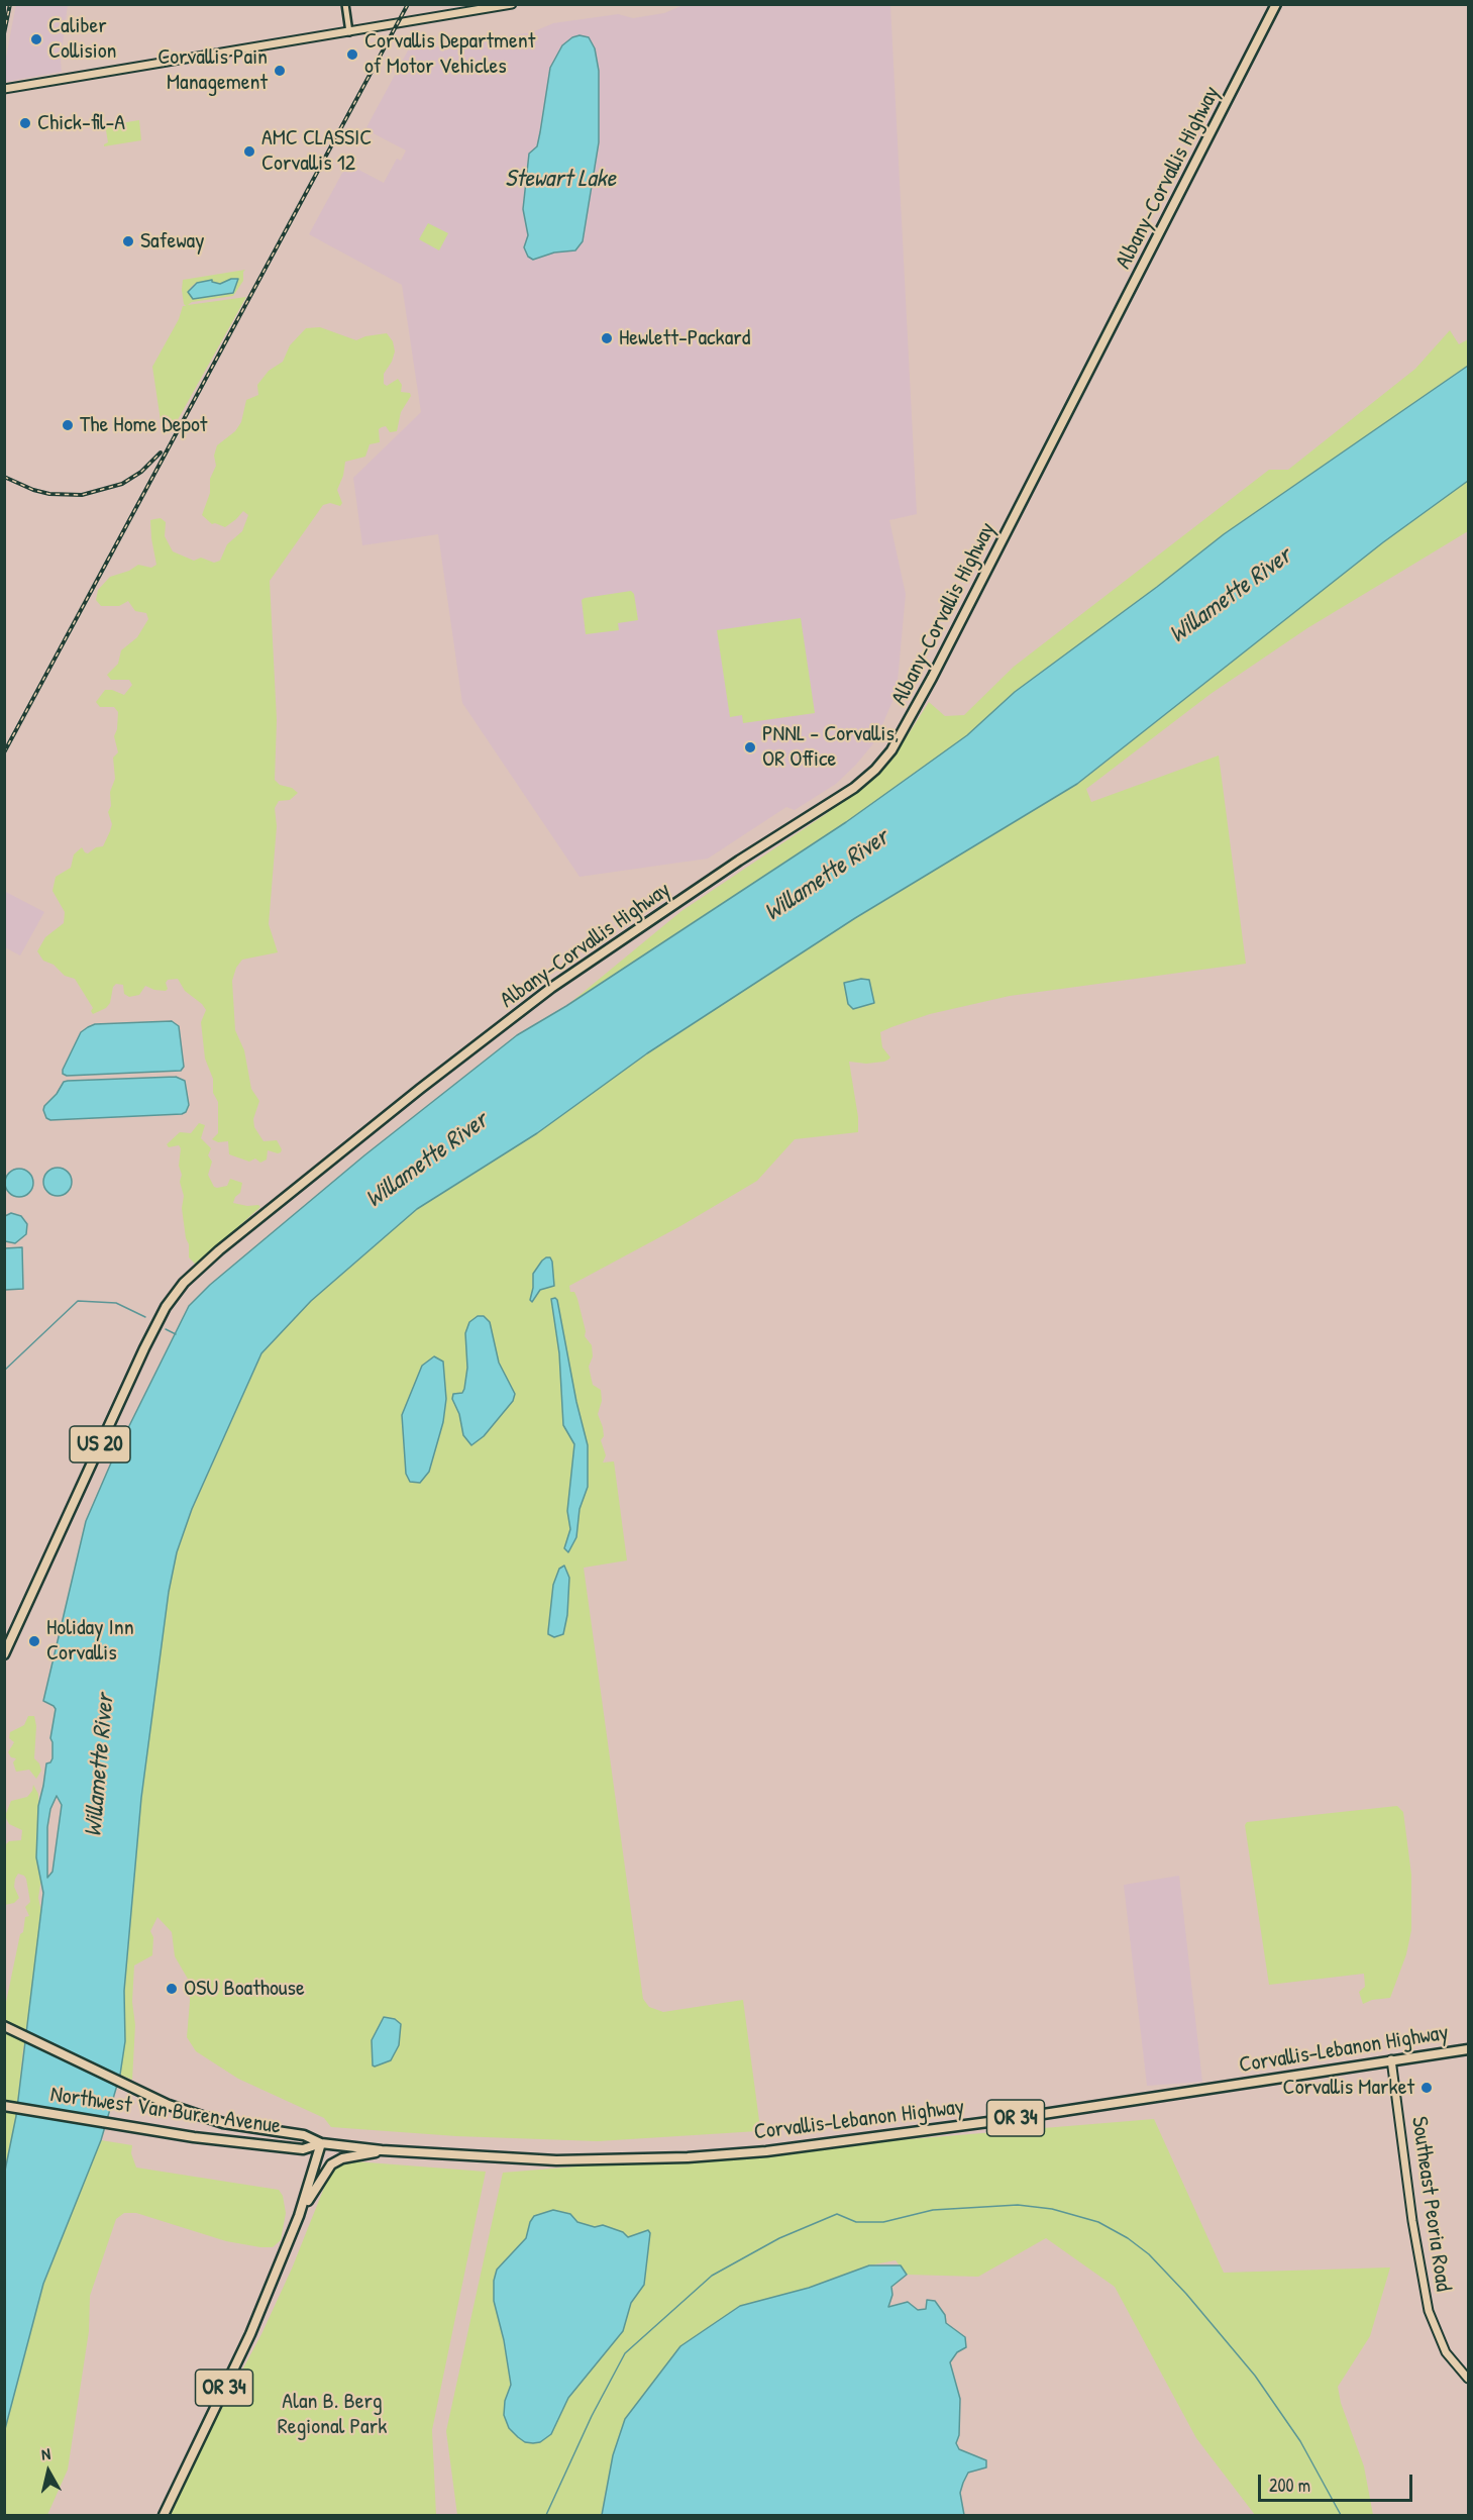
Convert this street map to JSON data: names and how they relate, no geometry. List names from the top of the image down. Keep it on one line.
{"streets":{"highway":["Albany-Corvallis Highway","US 20","Corvallis-Lebanon Highway","Northwest Van Buren Avenue","OR 34"],"main road":["Southeast Peoria Road"]},"crossings":[["Corvallis-Lebanon Highway","Northwest Van Buren Avenue"],["Corvallis-Lebanon Highway","OR 34"],["Corvallis-Lebanon Highway","Southeast Peoria Road"],["Northwest Van Buren Avenue","OR 34"]],"water":["Stewart Lake","Willamette River"],"parks":["Alan B. Berg Regional Park"],"places":["Caliber Collision","Corvallis Department of Motor Vehicles","Corvallis Pain Management","Chick-fil-A","AMC CLASSIC Corvallis 12","Safeway","Hewlett-Packard","The Home Depot","PNNL - Corvallis, OR Office","Holiday Inn Corvallis","OSU Boathouse","Corvallis Market"],"scale_bar":"200 m","north":"top"}
